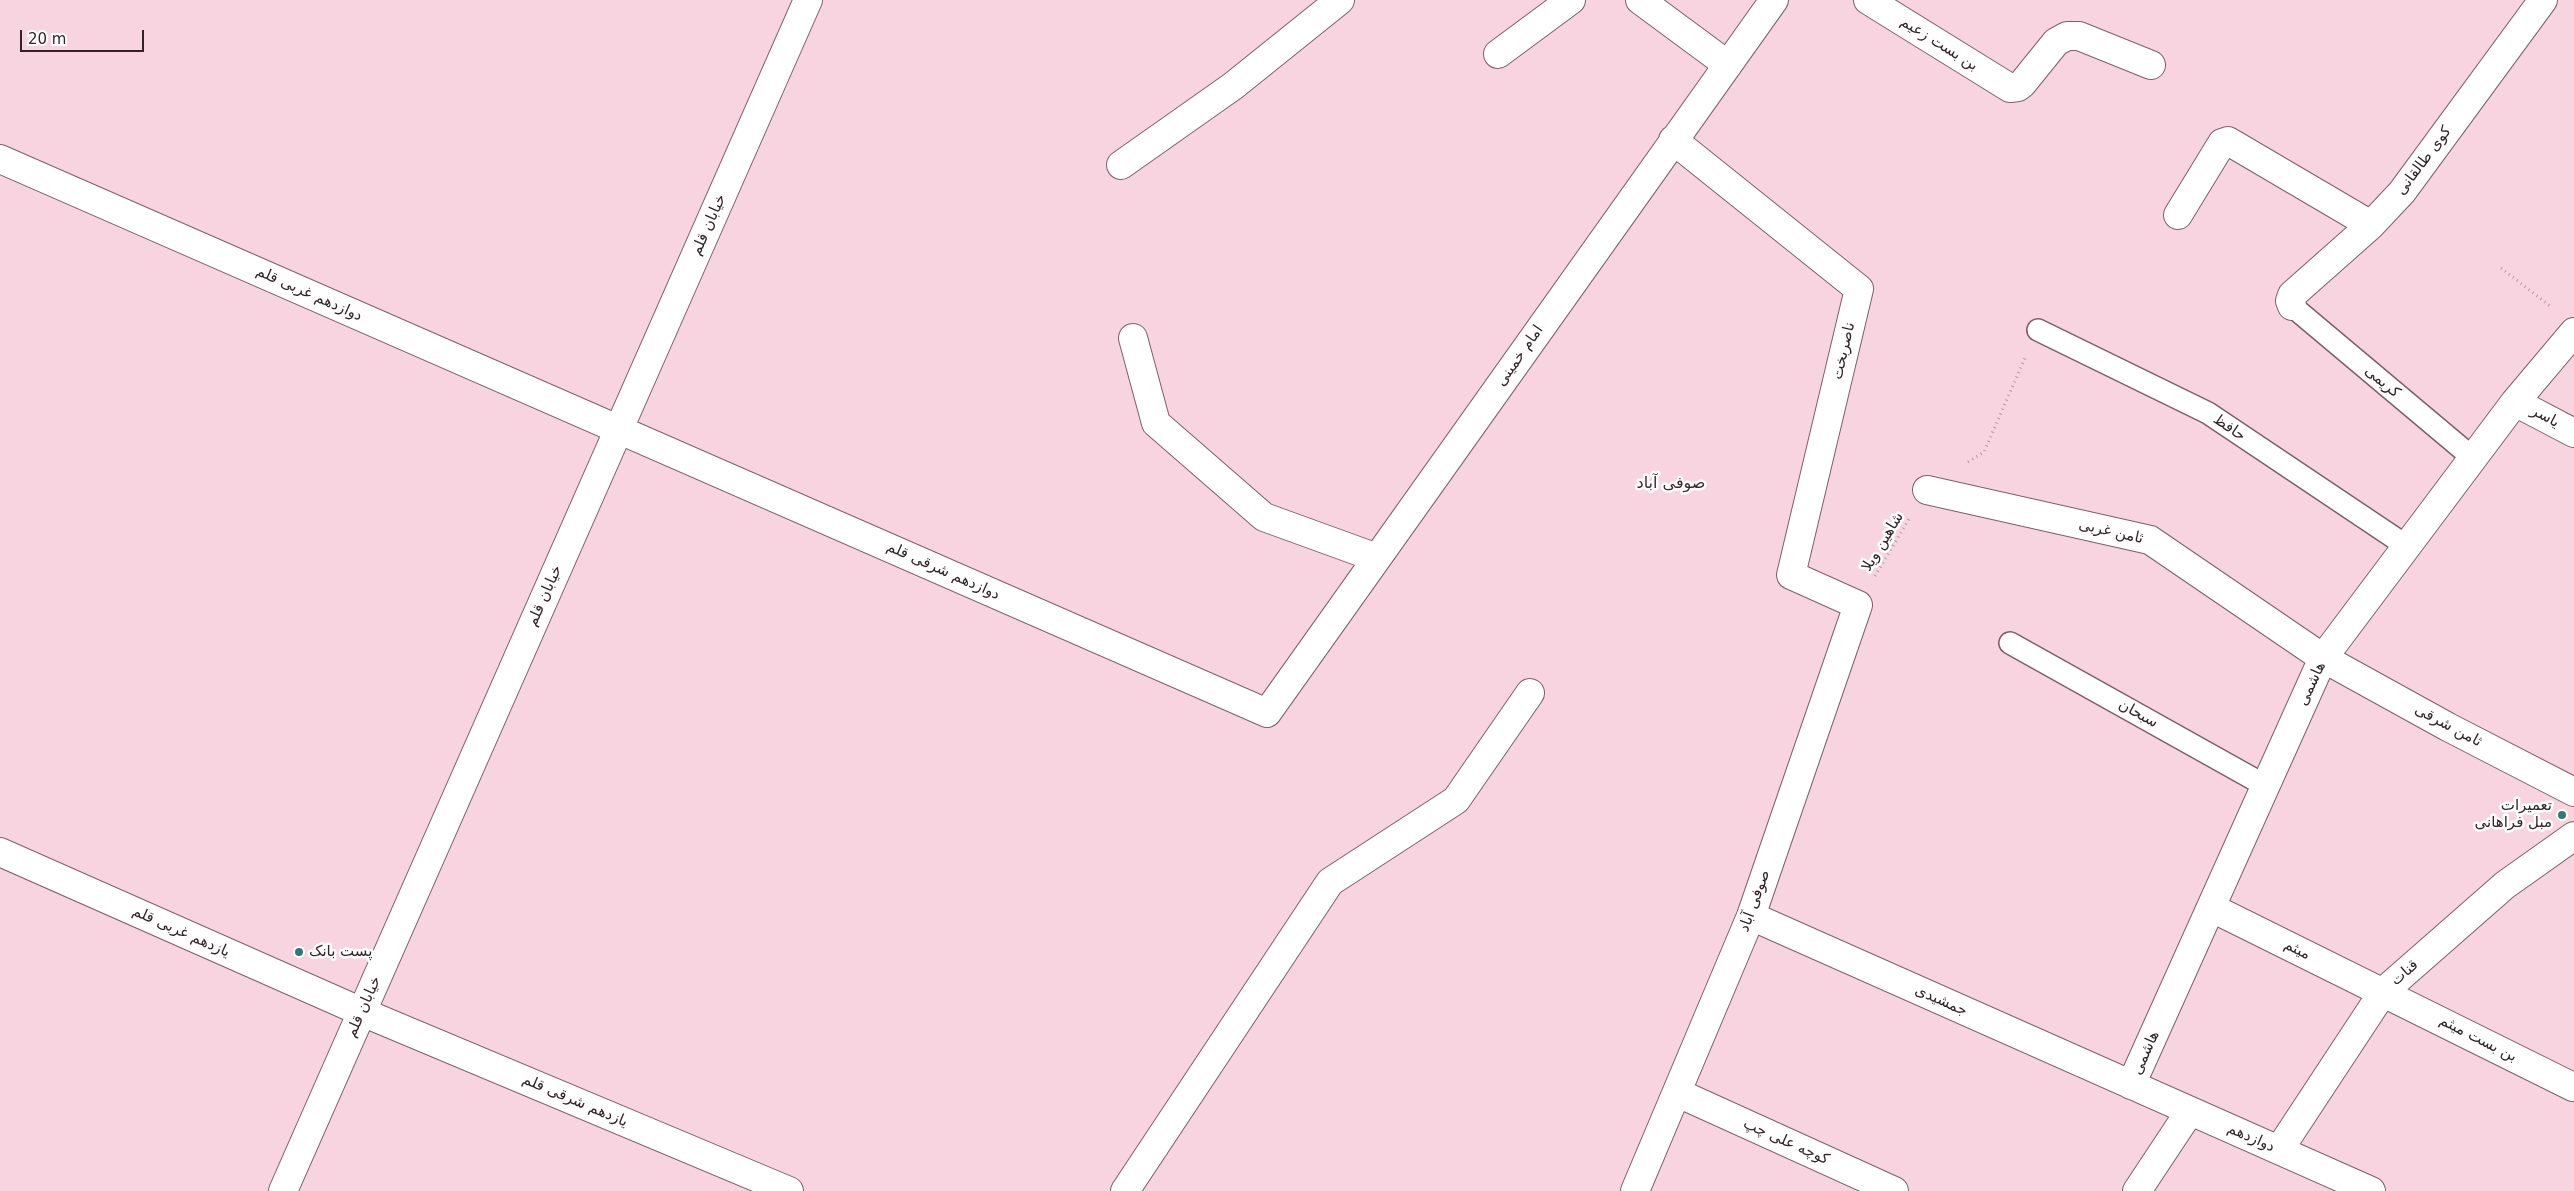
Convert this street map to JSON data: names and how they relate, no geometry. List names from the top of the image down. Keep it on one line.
{"streets":{"street":["بن بست زعیم","کوی طالقانی","خیابان قلم","دوازدهم غربی قلم","ناصربخت","امام خمینی","یاسر","ثامن غربی","دوازدهم شرقی قلم","هاشمی","ثامن شرقی","صوفی آباد","یازدهم غربی قلم","میثم","قنات","جمشیدی","بن بست میثم","یازدهم شرقی قلم","دوازدهم","کوچه علی چپ"],"lane":["کریمی","حافظ","سبحان"],"path":["شاهین ویلا"]},"crossings":[["کوی طالقانی","کریمی"],["خیابان قلم","دوازدهم غربی قلم"],["خیابان قلم","دوازدهم شرقی قلم"],["خیابان قلم","یازدهم غربی قلم"],["خیابان قلم","یازدهم شرقی قلم"],["دوازدهم غربی قلم","دوازدهم شرقی قلم"],["ناصربخت","امام خمینی"],["ناصربخت","شاهین ویلا"],["ناصربخت","صوفی آباد"],["امام خمینی","دوازدهم شرقی قلم"],["کریمی","هاشمی"],["یاسر","هاشمی"],["حافظ","هاشمی"],["ثامن غربی","شاهین ویلا"],["ثامن غربی","هاشمی"],["ثامن غربی","ثامن شرقی"],["شاهین ویلا","صوفی آباد"],["هاشمی","سبحان"],["هاشمی","ثامن شرقی"],["هاشمی","میثم"],["هاشمی","جمشیدی"],["هاشمی","دوازدهم"],["صوفی آباد","جمشیدی"],["صوفی آباد","کوچه علی چپ"],["یازدهم غربی قلم","یازدهم شرقی قلم"],["میثم","قنات"],["میثم","بن بست میثم"],["قنات","بن بست میثم"],["قنات","دوازدهم"],["جمشیدی","دوازدهم"]],"districts":["صوفی آباد"],"places":["تعمیرات مبل فراهانی","پست بانک"],"scale_bar":"20 m"}
